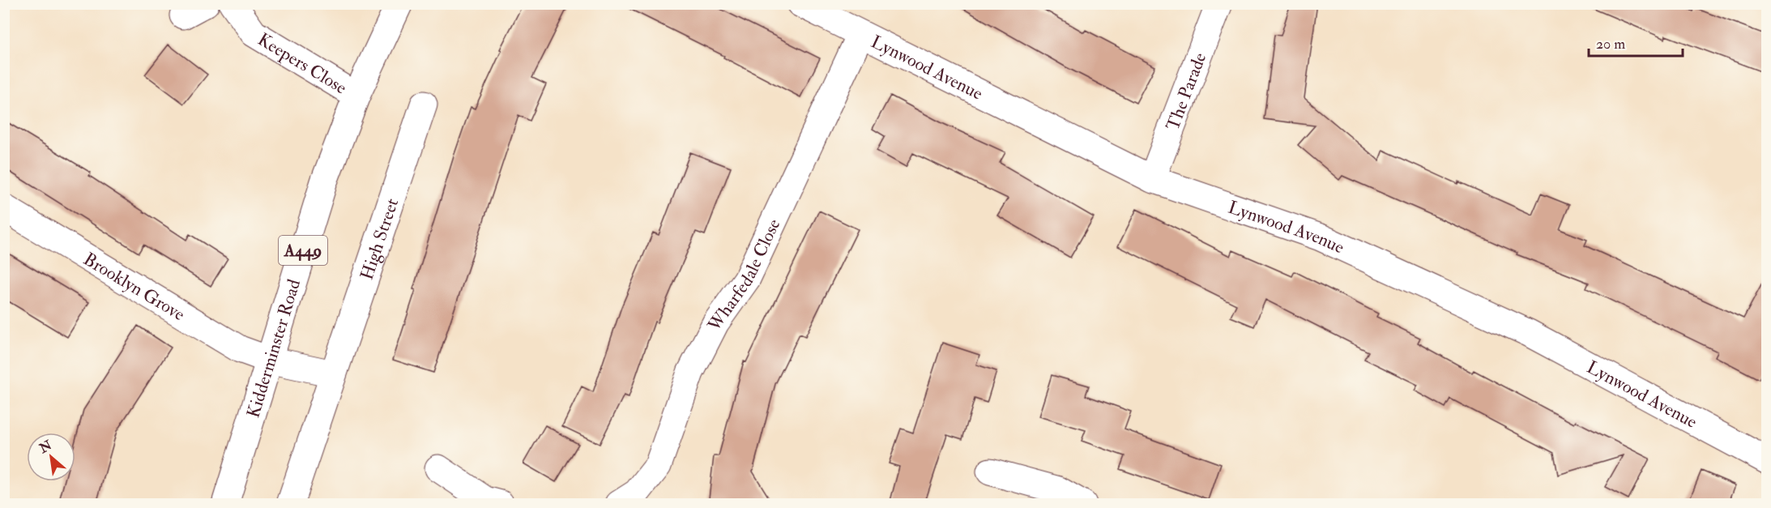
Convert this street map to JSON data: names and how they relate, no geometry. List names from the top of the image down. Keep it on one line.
{"streets":{"main road":["Keepers Close","Lynwood Avenue","The Parade","High Street","A449","Wharfedale Close","Brooklyn Grove","Kidderminster Road"]},"crossings":[["Keepers Close","Kidderminster Road"],["Lynwood Avenue","The Parade"],["Lynwood Avenue","Wharfedale Close"],["Brooklyn Grove","Kidderminster Road"]],"scale_bar":"20 m","north":"top left"}
